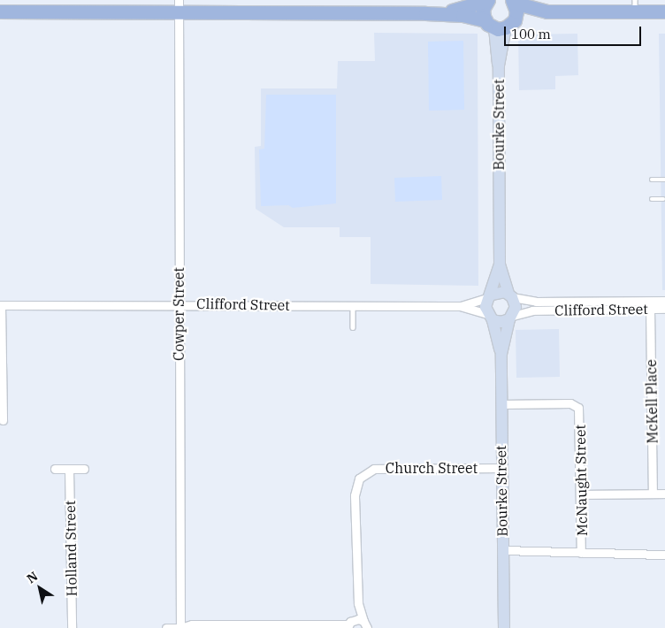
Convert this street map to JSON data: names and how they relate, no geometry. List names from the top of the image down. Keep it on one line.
{"streets":{"main road":["Bourke Street"],"street":["Clifford Street","Cowper Street","McKell Place","Church Street","McNaught Street","Holland Street"]},"crossings":[["Bourke Street","Clifford Street"],["Bourke Street","Church Street"],["Bourke Street","McNaught Street"],["Clifford Street","Cowper Street"],["Clifford Street","McKell Place"]],"scale_bar":"100 m","north":"top left"}
